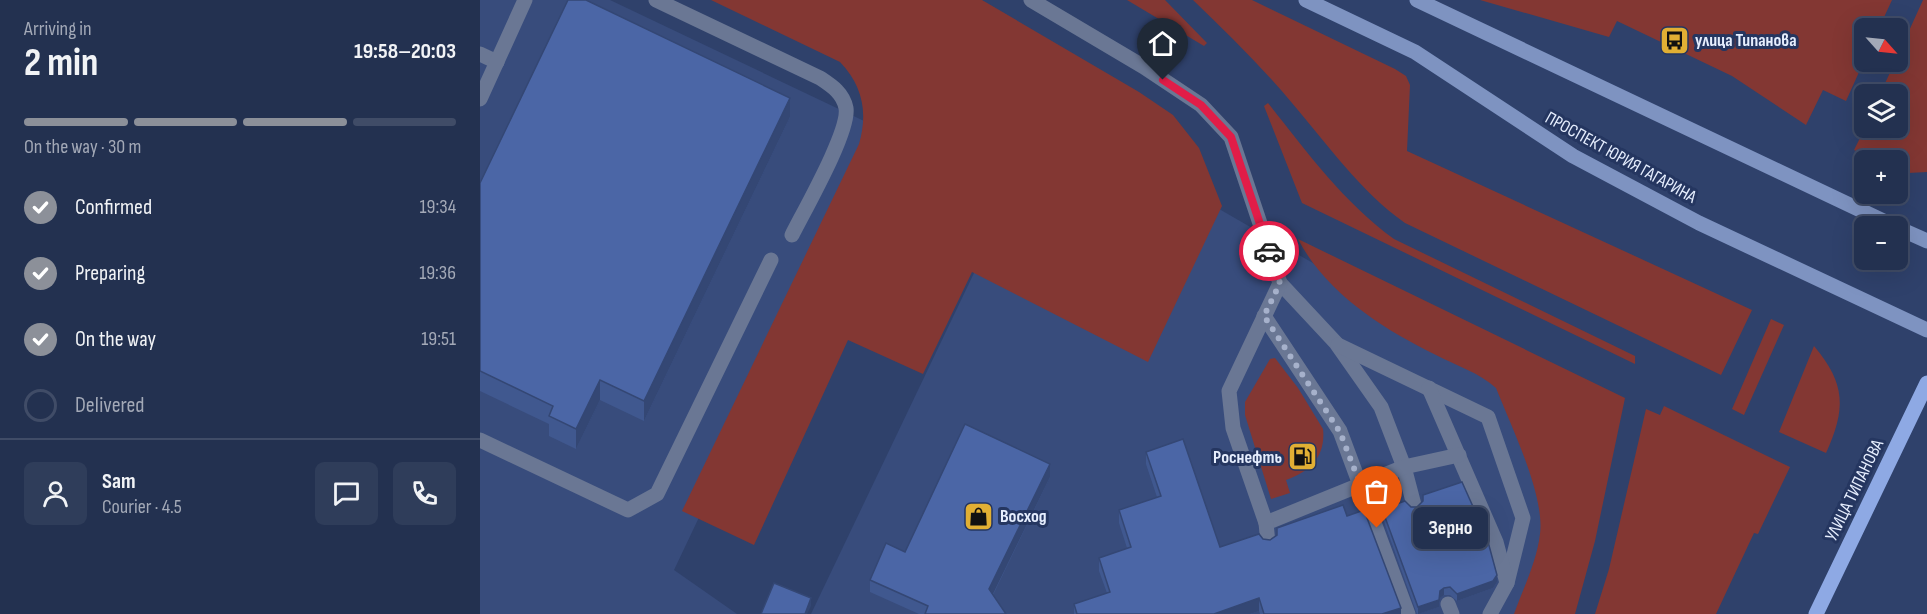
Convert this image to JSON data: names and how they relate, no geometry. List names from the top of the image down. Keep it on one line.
{"streets":{"main road":["ПРОСПЕКТ ЮРИЯ ГАГАРИНА","УЛИЦА ТИПАНОВА"]},"places":{"bus stop":["улица Типанова"],"fuel station":["Роснефть"],"shop":["Восход"],"other":["Зерно"]},"north":"bottom right","page":{"heading":["2 min","Arriving in","19:58–20:03"],"panel":["Sam","Courier · 4.5"],"map_buttons":["+","−"],"bar":"On the way · 30 m","list":[["Confirmed","19:34"],["Preparing","19:36"],["On the way","19:51"],"Delivered"],"bubble":"Зерно"}}
